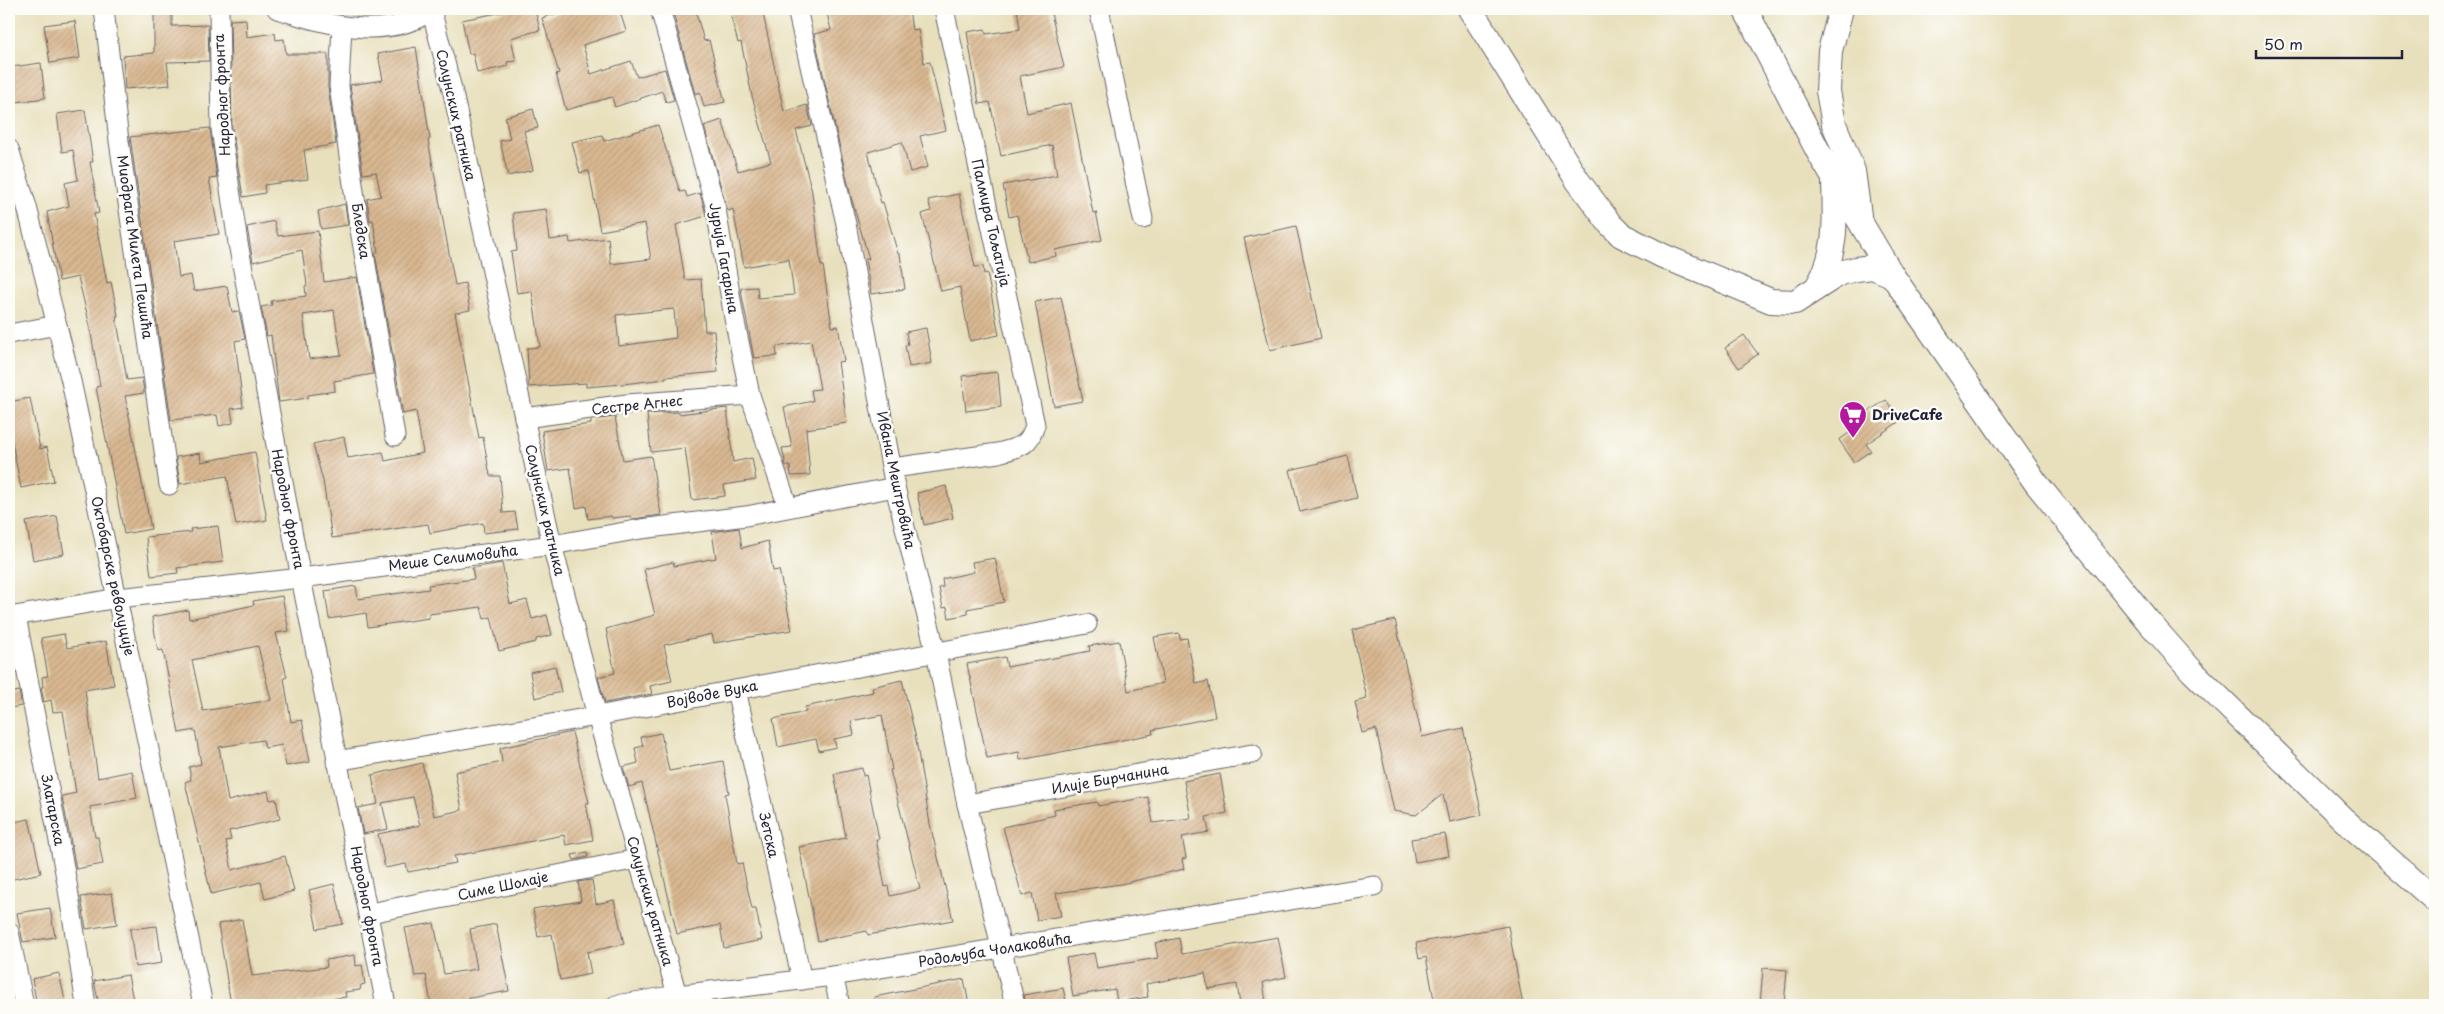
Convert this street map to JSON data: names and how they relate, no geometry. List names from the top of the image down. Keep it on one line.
{"streets":{"street":["Народног фронта","Солунских ратника","Палмира Тољатија","Бледска","Миодрага Милета Пешића","Јурија Гагарина","Сестре Агнес","Ивана Мештровића","Меше Селимовића","Октобарске револуције","Војводе Вука","Илије Бирчанина","Златарска","Зетска","Симе Шолаје","Родољуба Чолаковића"]},"crossings":[["Народног фронта","Меше Селимовића"],["Народног фронта","Војводе Вука"],["Народног фронта","Симе Шолаје"],["Солунских ратника","Сестре Агнес"],["Солунских ратника","Меше Селимовића"],["Солунских ратника","Војводе Вука"],["Солунских ратника","Симе Шолаје"],["Солунских ратника","Родољуба Чолаковића"],["Палмира Тољатија","Меше Селимовића"],["Јурија Гагарина","Сестре Агнес"],["Јурија Гагарина","Меше Селимовића"],["Ивана Мештровића","Меше Селимовића"],["Ивана Мештровића","Војводе Вука"],["Ивана Мештровића","Илије Бирчанина"],["Ивана Мештровића","Родољуба Чолаковића"],["Меше Селимовића","Октобарске револуције"],["Меше Селимовића","Златарска"],["Војводе Вука","Зетска"],["Зетска","Родољуба Чолаковића"]],"places":{"supermarket":["DriveCafe"]},"scale_bar":"50 m"}
